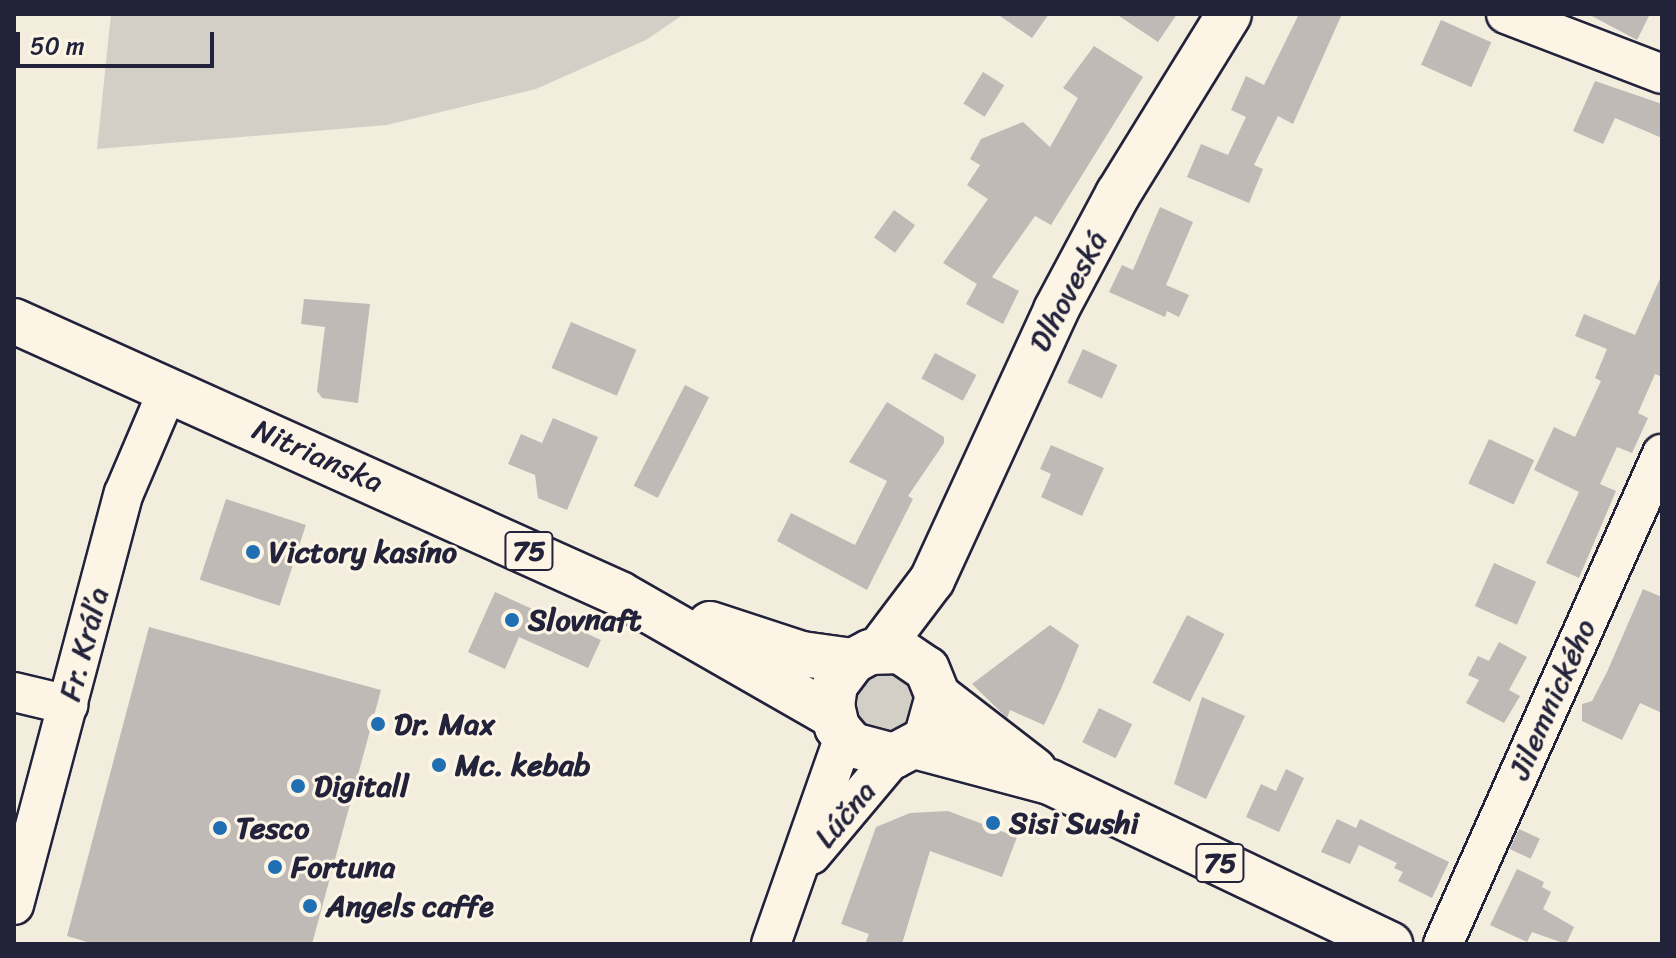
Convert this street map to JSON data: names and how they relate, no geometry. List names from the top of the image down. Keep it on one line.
{"streets":{"main road":["Dlhoveská","Nitrianska","75"],"street":["Fr. Kráľa","Jilemnického","Lúčna"]},"crossings":[["Dlhoveská","Nitrianska"],["Dlhoveská","Lúčna"],["Nitrianska","Fr. Kráľa"],["Nitrianska","Lúčna"]],"places":["Victory kasíno","Slovnaft","Dr. Max","Mc. kebab","Digitall","Sisi Sushi","Tesco","Fortuna","Angels caffe"],"scale_bar":"50 m"}
